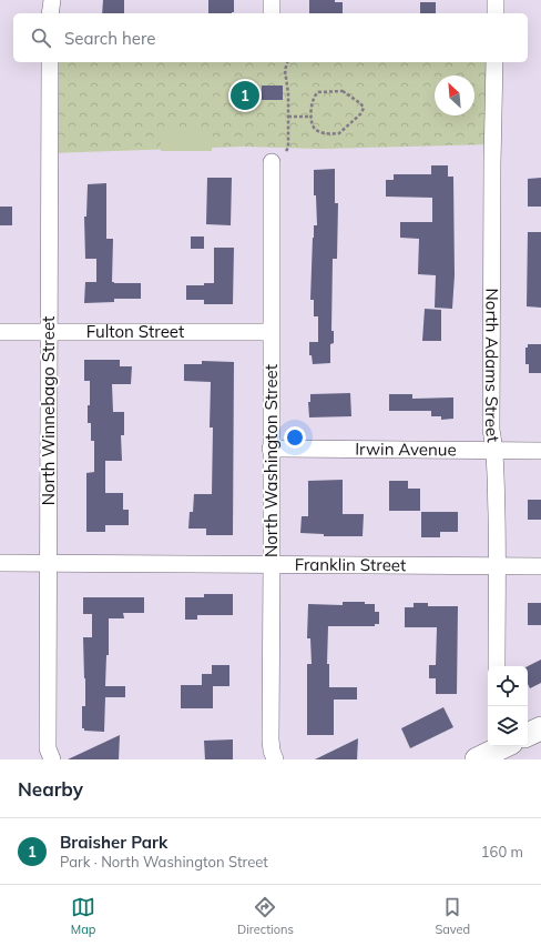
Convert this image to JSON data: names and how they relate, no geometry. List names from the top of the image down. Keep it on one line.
{"streets":{"street":["Fulton Street","North Adams Street","North Winnebago Street","Irwin Avenue","North Washington Street","Franklin Street"]},"crossings":[["Fulton Street","North Winnebago Street"],["Fulton Street","North Washington Street"],["North Adams Street","Irwin Avenue"],["North Adams Street","Franklin Street"],["North Winnebago Street","Franklin Street"],["Irwin Avenue","North Washington Street"],["North Washington Street","Franklin Street"]],"north":"top left","page":{"search":"Search here","pins":"1","heading":"Nearby","list":[{"mark":"1","name":"Braisher Park","note":"Park · North Washington Street","value":"160 m"}],"nav":["Map","Directions","Saved"]}}
